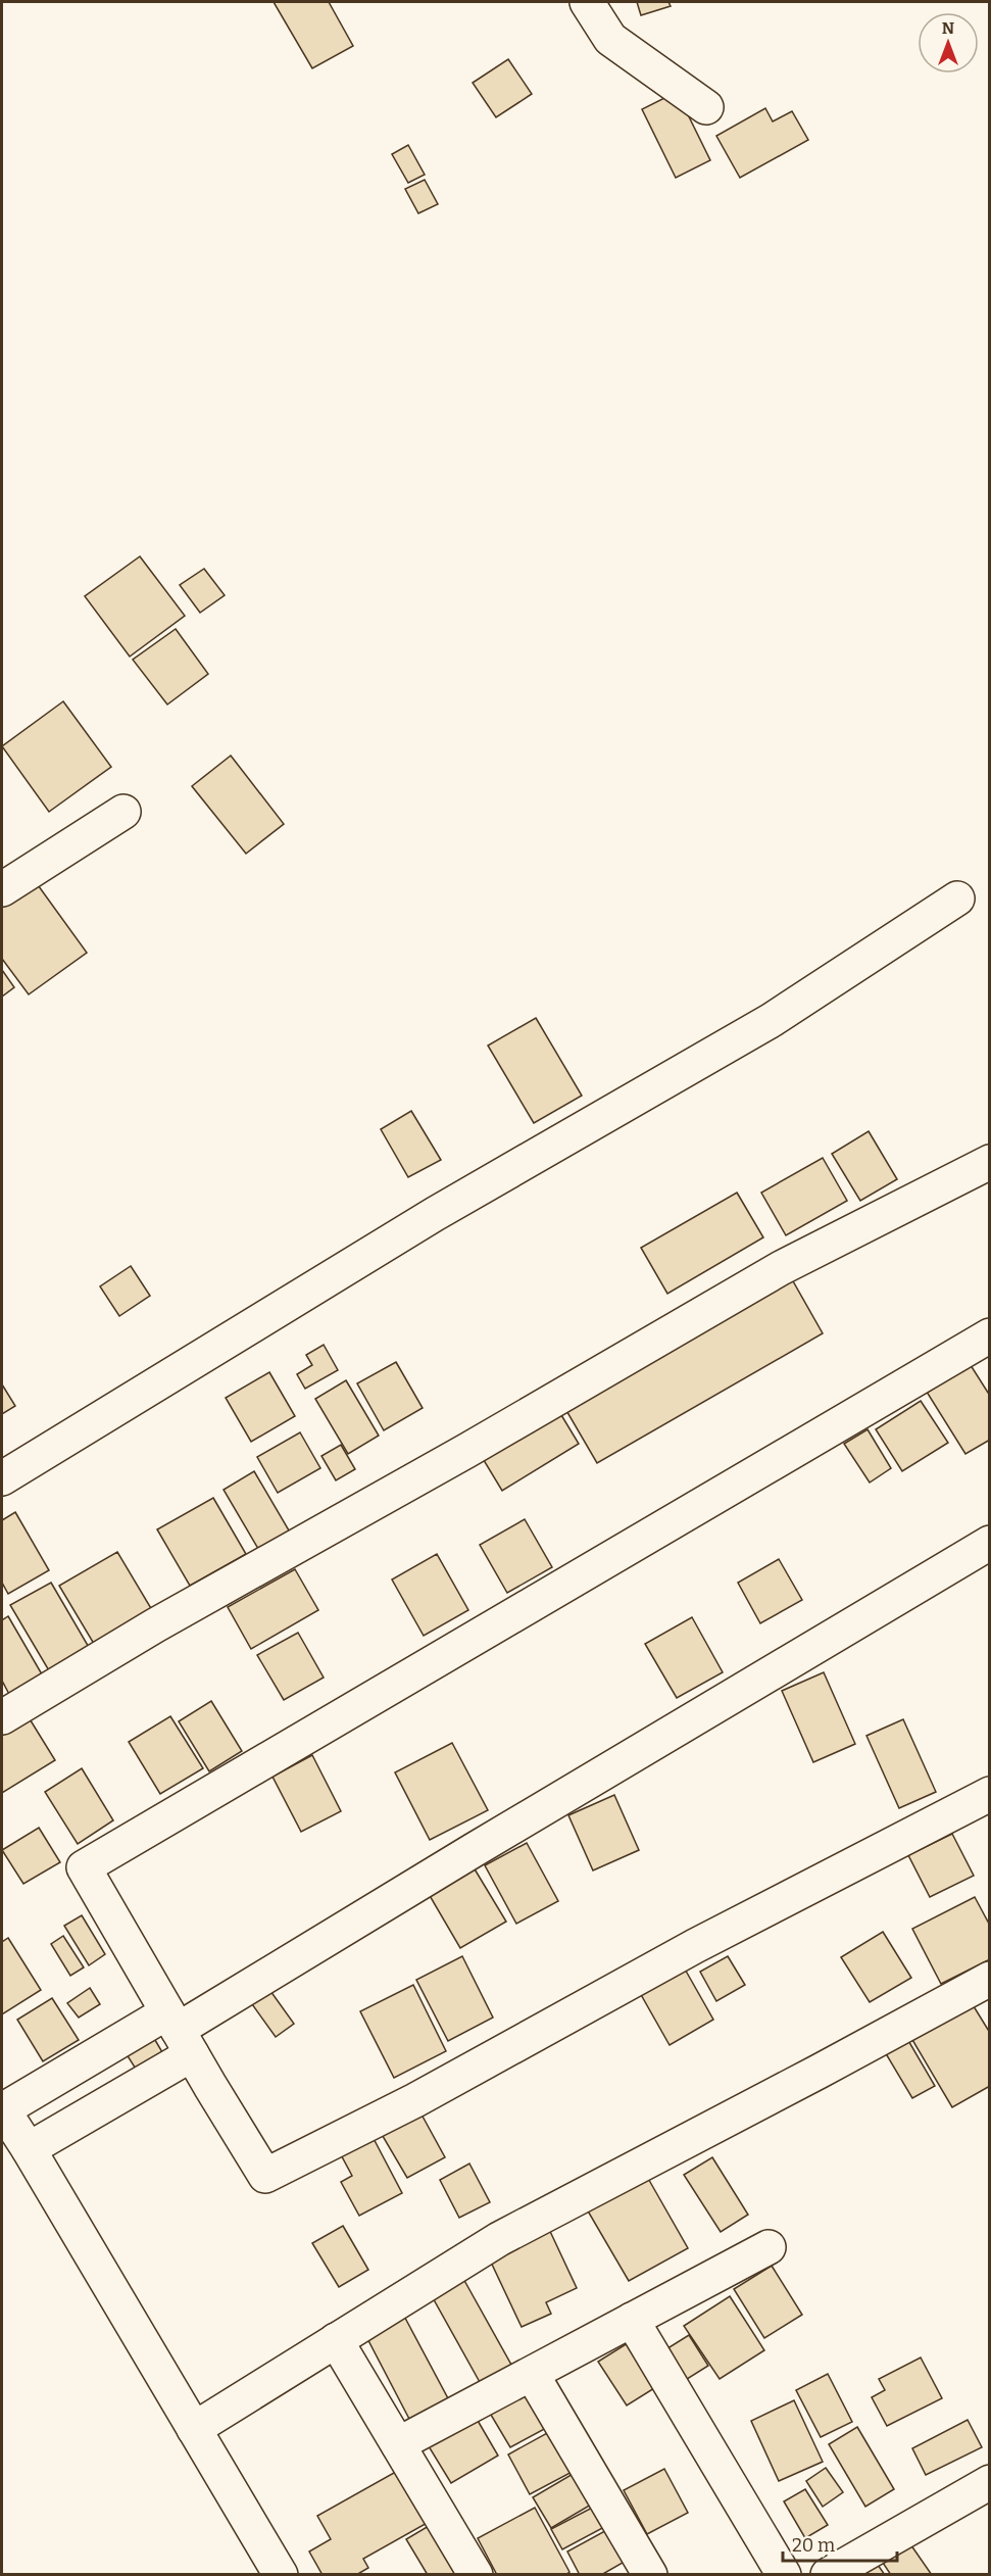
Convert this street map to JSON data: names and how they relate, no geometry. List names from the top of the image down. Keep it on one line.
{"scale_bar":"20 m","north":"top"}
